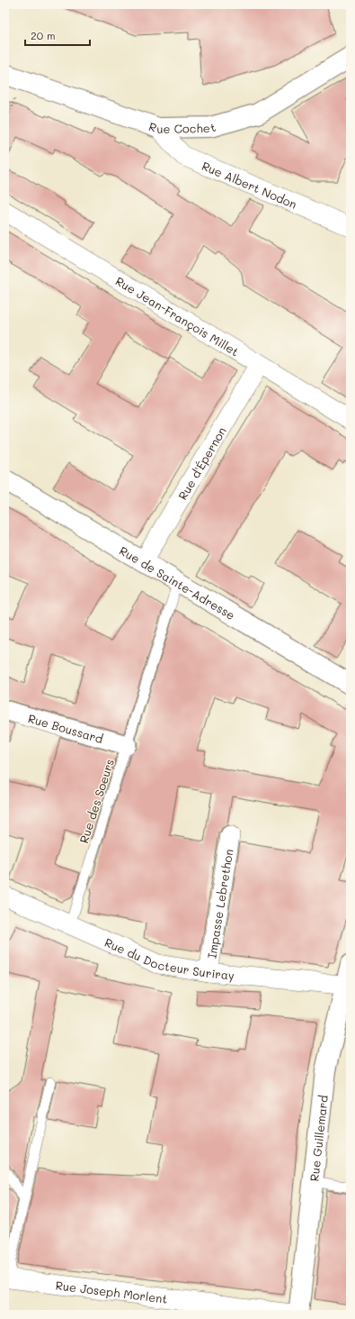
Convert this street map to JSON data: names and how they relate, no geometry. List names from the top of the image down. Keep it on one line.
{"streets":{"street":["Rue Cochet","Rue Albert Nodon","Rue Jean-François Millet","Rue d'Épernon","Rue de Sainte-Adresse","Rue Boussard","Impasse Lebrethon","Rue du Docteur Suriray","Rue Guillemard","Rue Joseph Morlent"],"lane":["Rue des Soeurs"]},"crossings":[["Rue Cochet","Rue Albert Nodon"],["Rue Jean-François Millet","Rue d'Épernon"],["Rue d'Épernon","Rue de Sainte-Adresse"],["Rue de Sainte-Adresse","Rue des Soeurs"],["Rue Boussard","Rue des Soeurs"],["Rue des Soeurs","Rue du Docteur Suriray"],["Impasse Lebrethon","Rue du Docteur Suriray"],["Rue du Docteur Suriray","Rue Guillemard"],["Rue Guillemard","Rue Joseph Morlent"]],"scale_bar":"20 m"}
